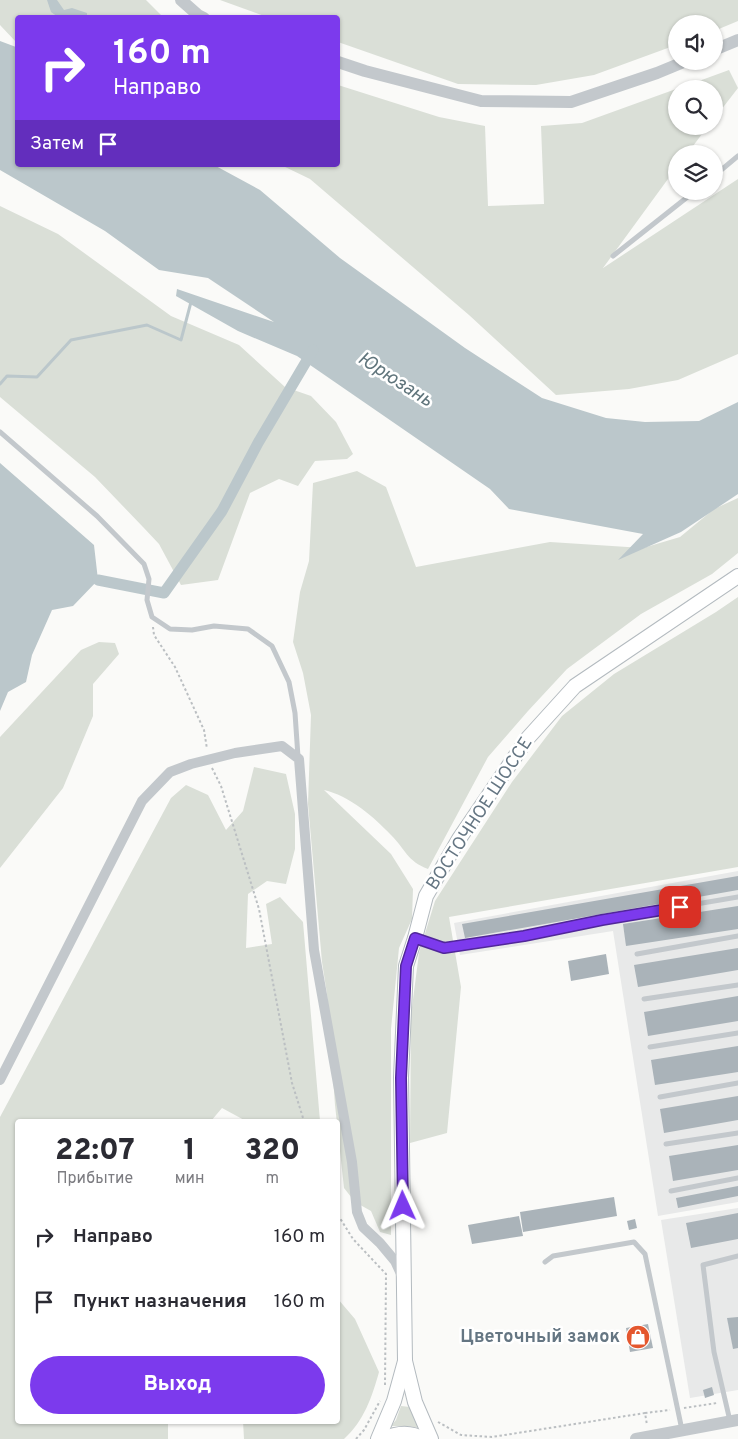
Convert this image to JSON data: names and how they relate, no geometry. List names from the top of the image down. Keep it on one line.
{"streets":{"main road":["ВОСТОЧНОЕ ШОССЕ"]},"water":["Юрюзань"],"places":{"shop":["Цветочный замок"]},"page":{"turn":["160 m","Направо"],"then":"Затем","eta":["22:07","Прибытие","1","мин","320","m"],"list":[{"name":"Направо","value":"160 m"},{"name":"Пункт назначения","value":"160 m"}],"buttons":"Выход"}}
